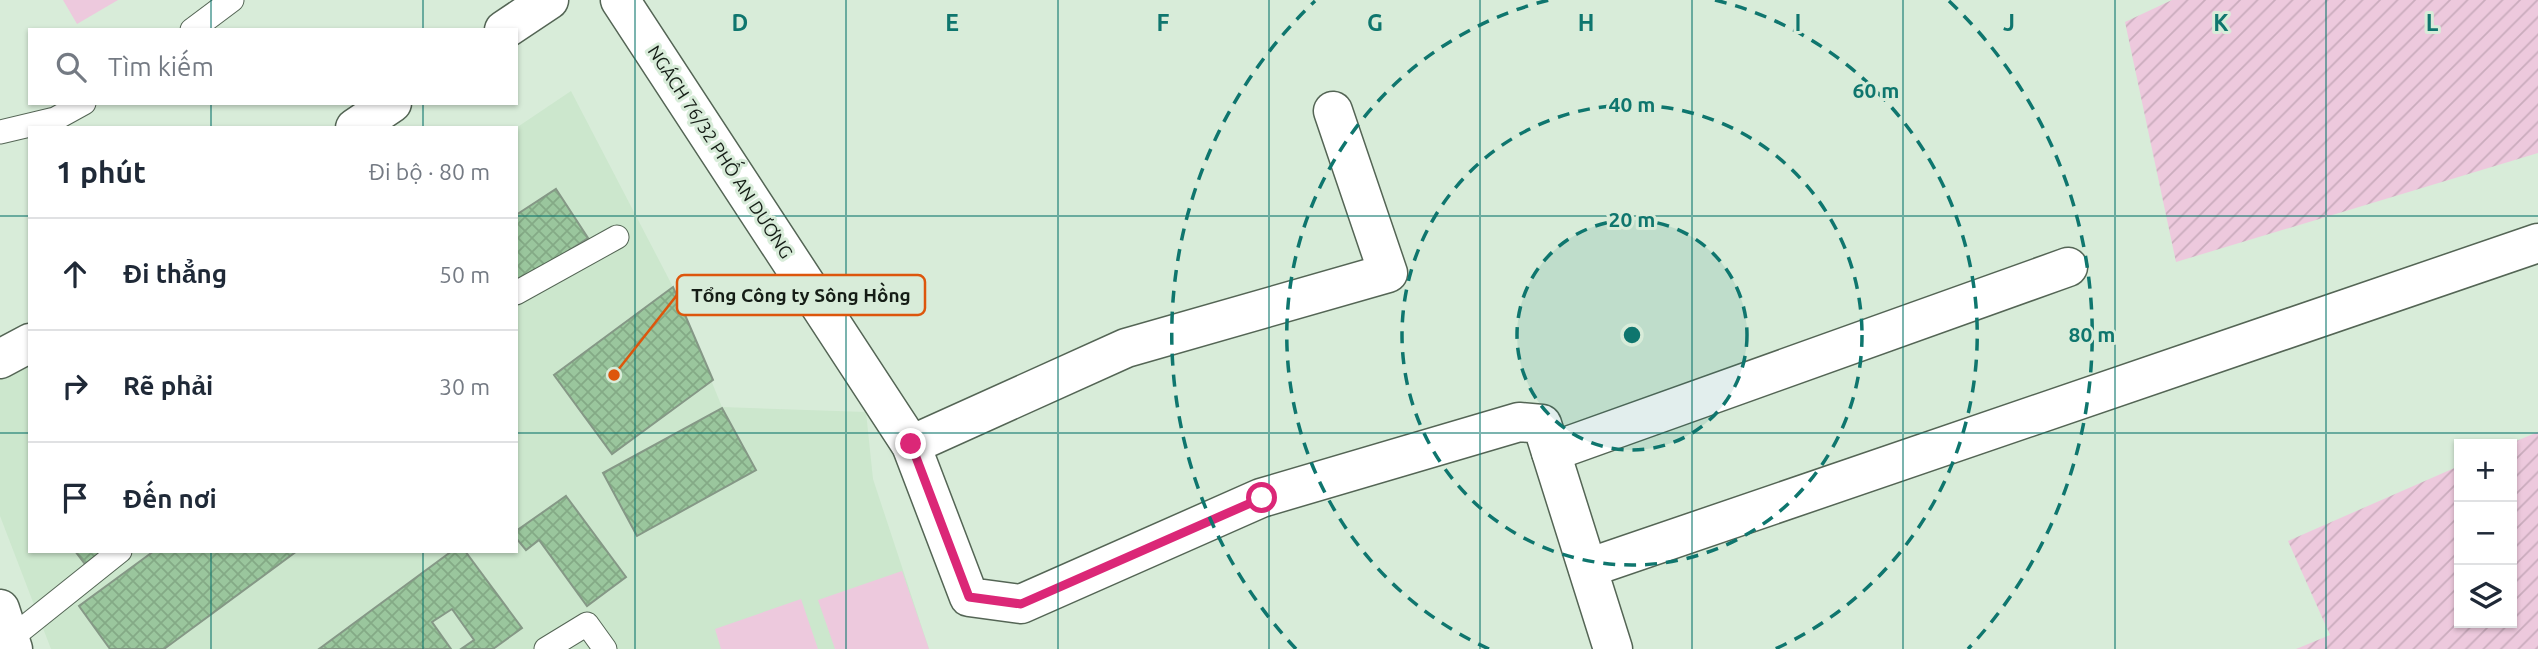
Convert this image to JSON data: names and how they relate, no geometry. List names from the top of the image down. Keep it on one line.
{"streets":{"street":["NGÁCH 76/32 PHỐ AN DƯƠNG"]},"places":["Tổng Công ty Sông Hồng"],"page":{"search":"Tìm kiếm","heading":["1 phút","Đi bộ · 80 m"],"list":[["Đi thẳng","50 m"],["Rẽ phải","30 m"],"Đến nơi"],"map_buttons":["+","−"]},"grid":{"columns":["D","E","F","G","H","I","J","K","L"]},"rings":["60 m","40 m","20 m","80 m"]}
